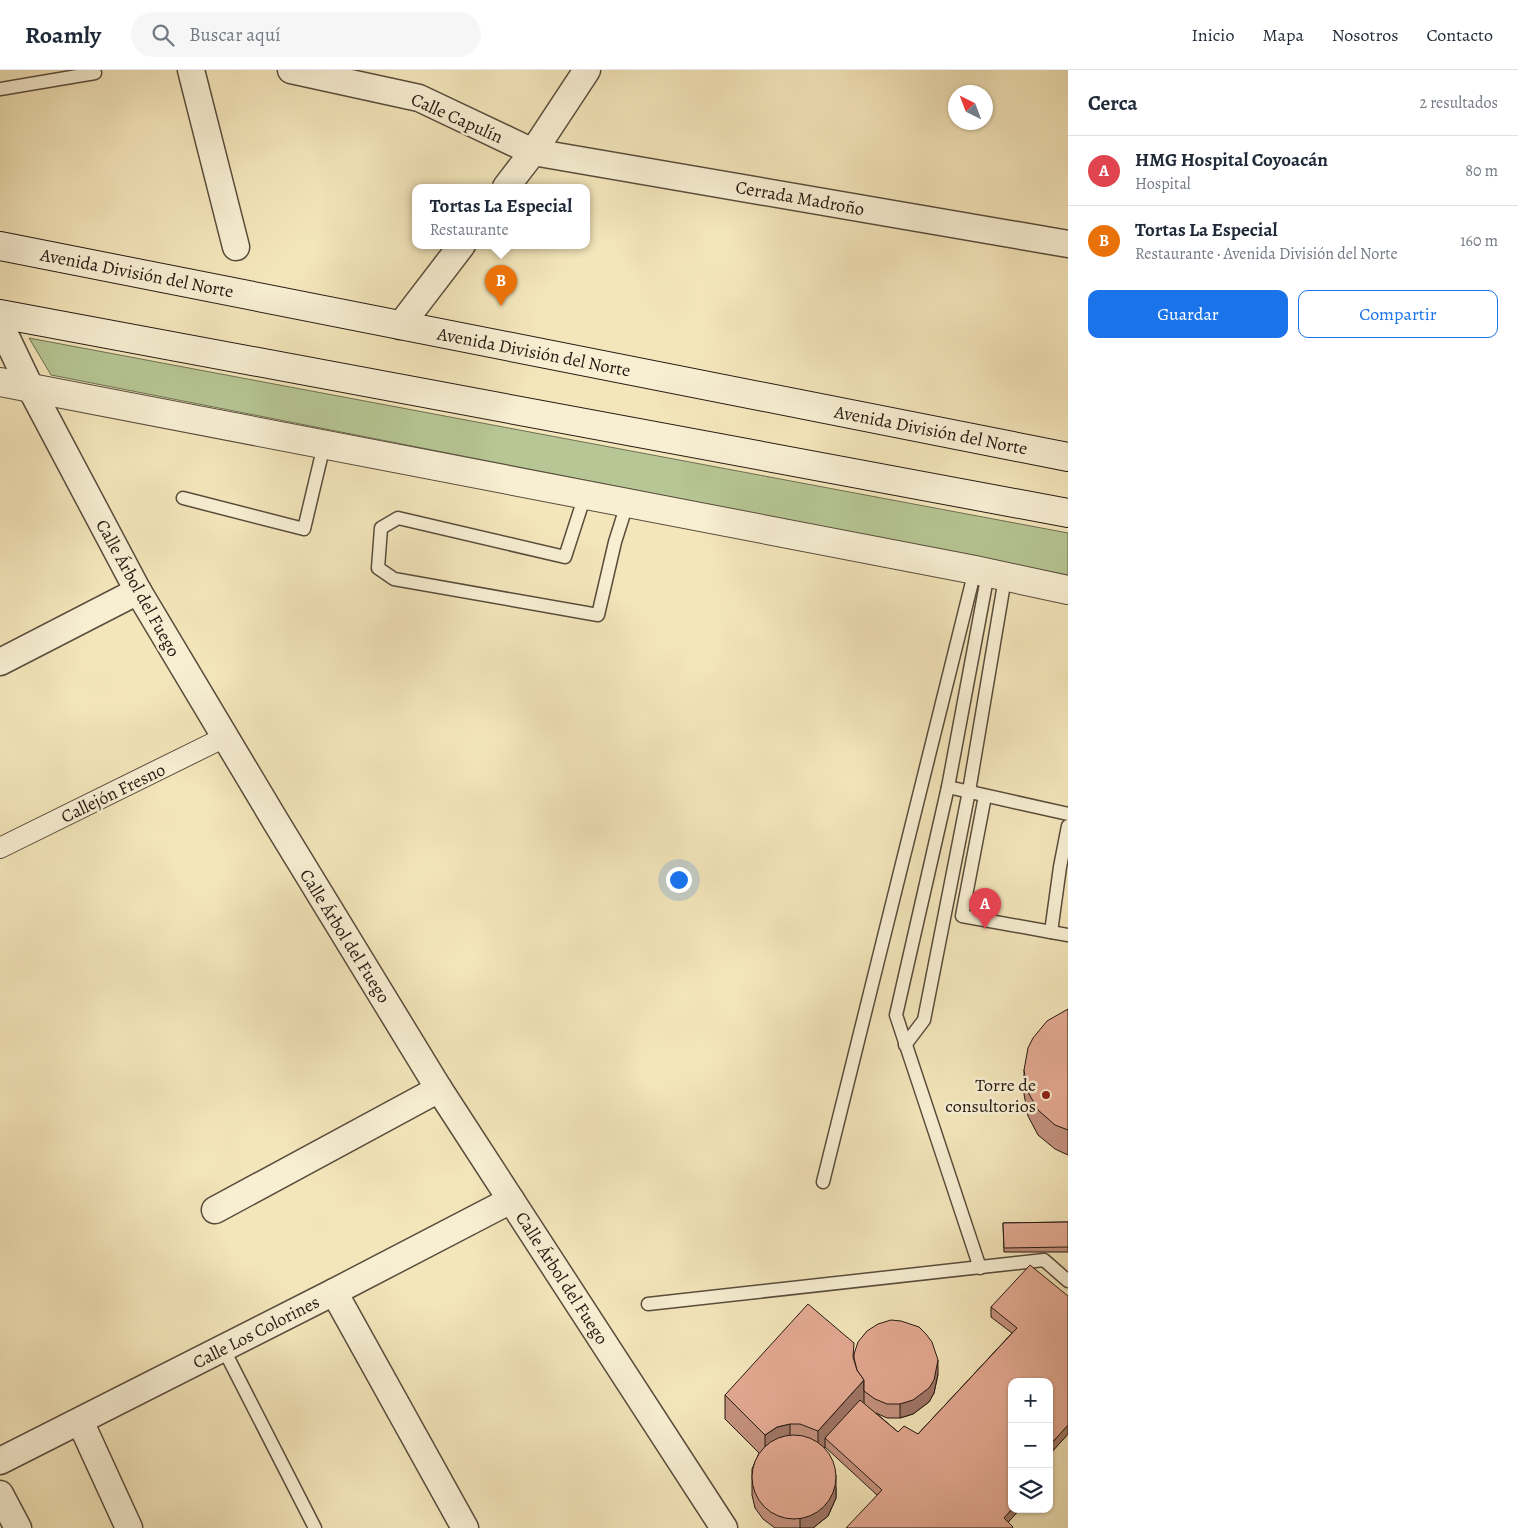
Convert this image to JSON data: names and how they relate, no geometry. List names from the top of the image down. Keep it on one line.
{"streets":{"main road":["Avenida División del Norte"],"street":["Calle Capulín","Cerrada Madroño","Calle Árbol del Fuego","Callejón Fresno","Calle Los Colorines"]},"crossings":[["Calle Capulín","Cerrada Madroño"],["Calle Árbol del Fuego","Callejón Fresno"],["Calle Árbol del Fuego","Calle Los Colorines"]],"places":["Torre de consultorios"],"north":"top left","page":{"header":"Roamly","search":"Buscar aquí","nav":["Inicio","Mapa","Nosotros","Contacto"],"heading":["Cerca","2 resultados"],"list":[{"mark":"A","name":"HMG Hospital Coyoacán","note":"Hospital","value":"80 m"},{"mark":"B","name":"Tortas La Especial","note":"Restaurante · Avenida División del Norte","value":"160 m"}],"popup":["Tortas La Especial","Restaurante"],"pins":["B","A"],"buttons":["Guardar","Compartir"],"map_buttons":["+","−"]}}
